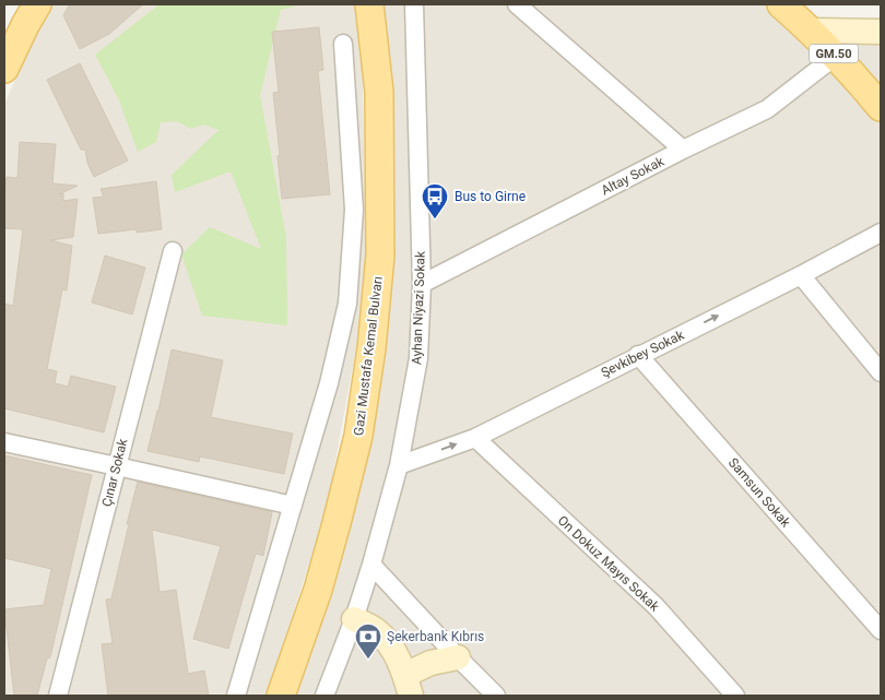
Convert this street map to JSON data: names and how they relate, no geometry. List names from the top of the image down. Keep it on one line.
{"streets":{"main road":["GM.50","Gazi Mustafa Kemal Bulvarı"],"street":["Altay Sokak","Ayhan Niyazi Sokak","Şevkibey Sokak","Çınar Sokak","Samsun Sokak","On Dokuz Mayıs Sokak"]},"crossings":[["GM.50","Altay Sokak"],["Altay Sokak","Ayhan Niyazi Sokak"],["Ayhan Niyazi Sokak","Şevkibey Sokak"],["Şevkibey Sokak","Samsun Sokak"],["Şevkibey Sokak","On Dokuz Mayıs Sokak"]],"one_way":["Şevkibey Sokak"],"places":{"bus stop":["Bus to Girne"],"bank":["Şekerbank Kıbrıs"]}}
